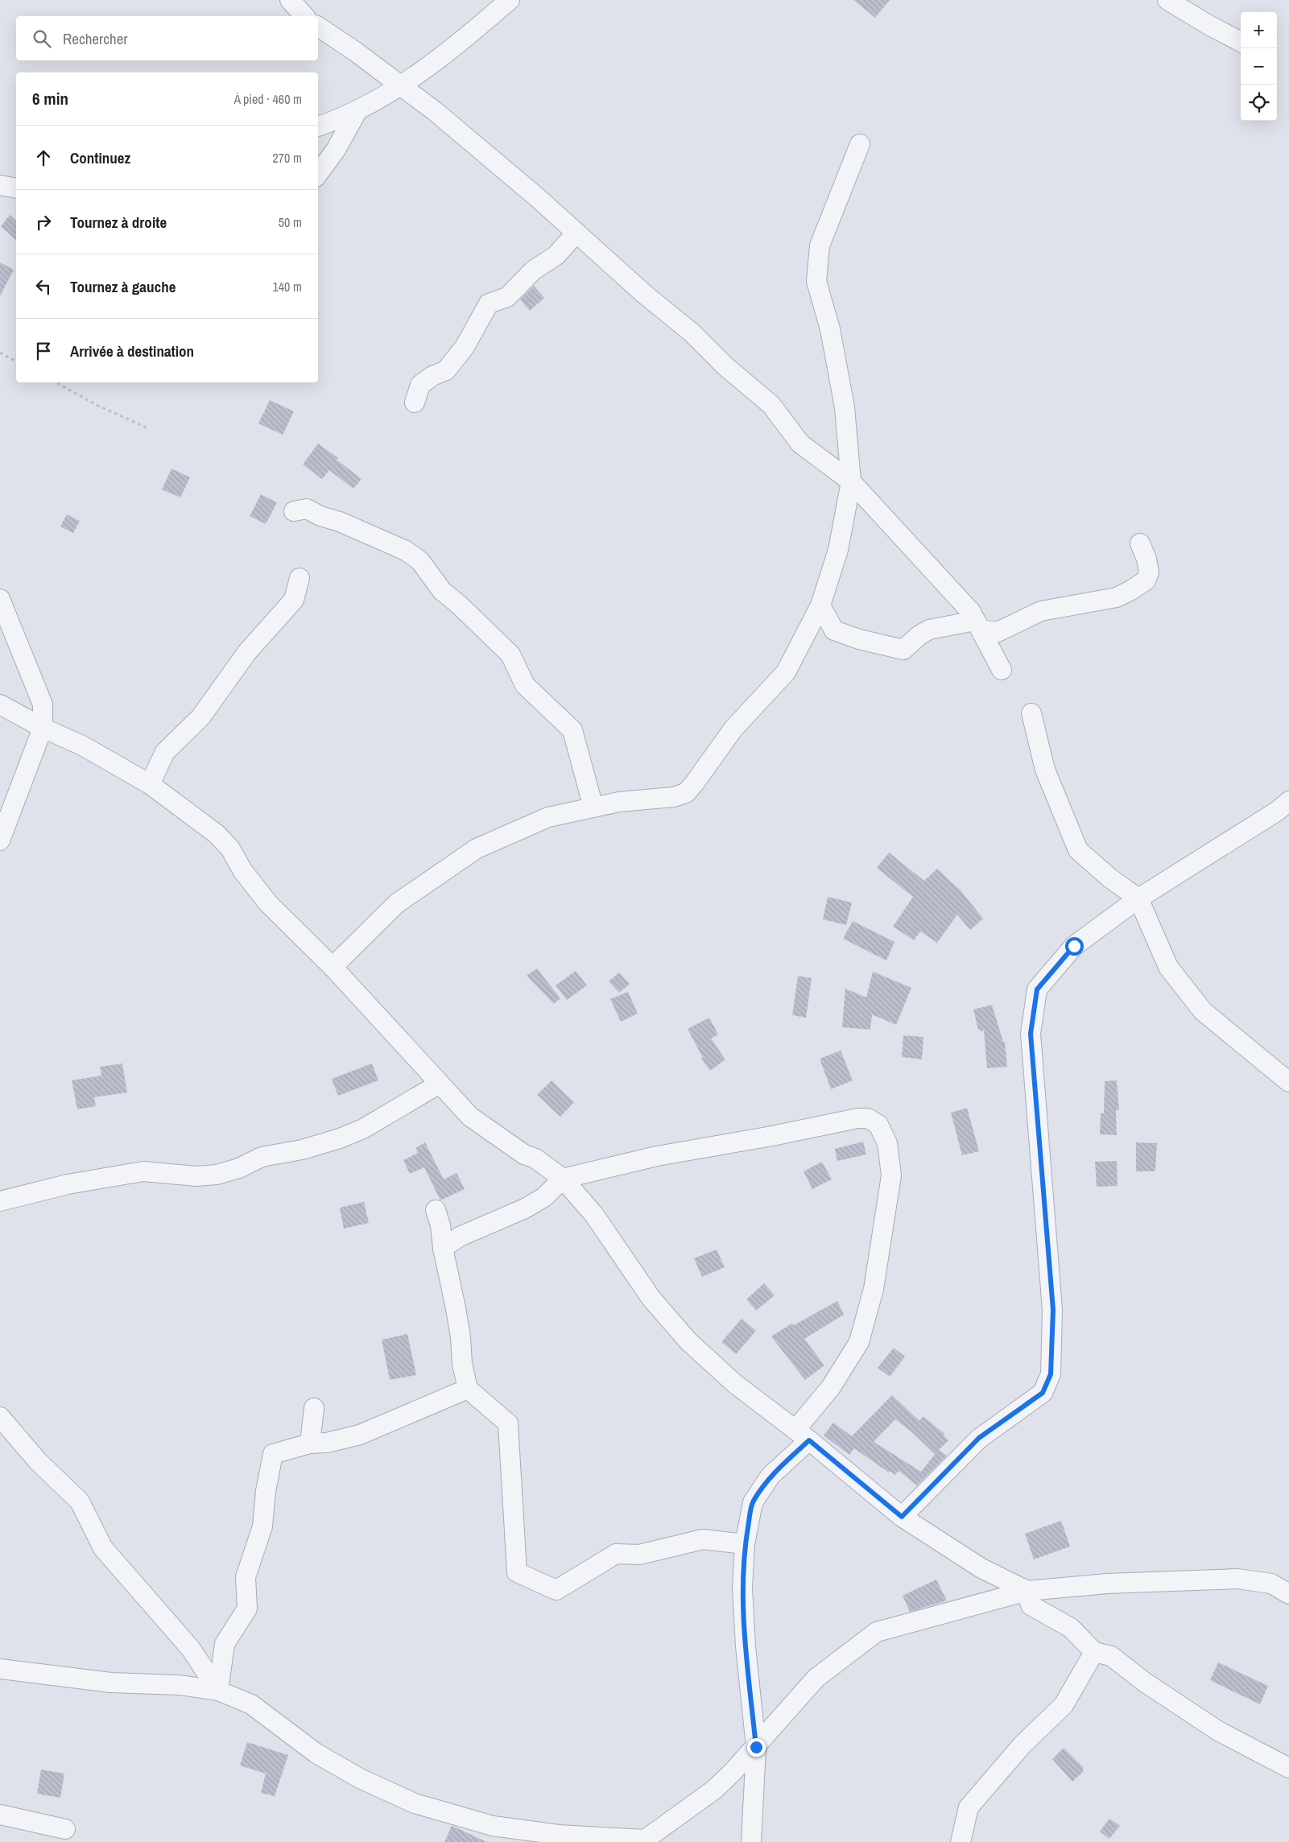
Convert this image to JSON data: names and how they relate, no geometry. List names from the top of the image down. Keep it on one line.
{"page":{"map_buttons":["+","−"],"search":"Rechercher","heading":["6 min","À pied · 460 m"],"list":[["Continuez","270 m"],["Tournez à droite","50 m"],["Tournez à gauche","140 m"],"Arrivée à destination"]}}
